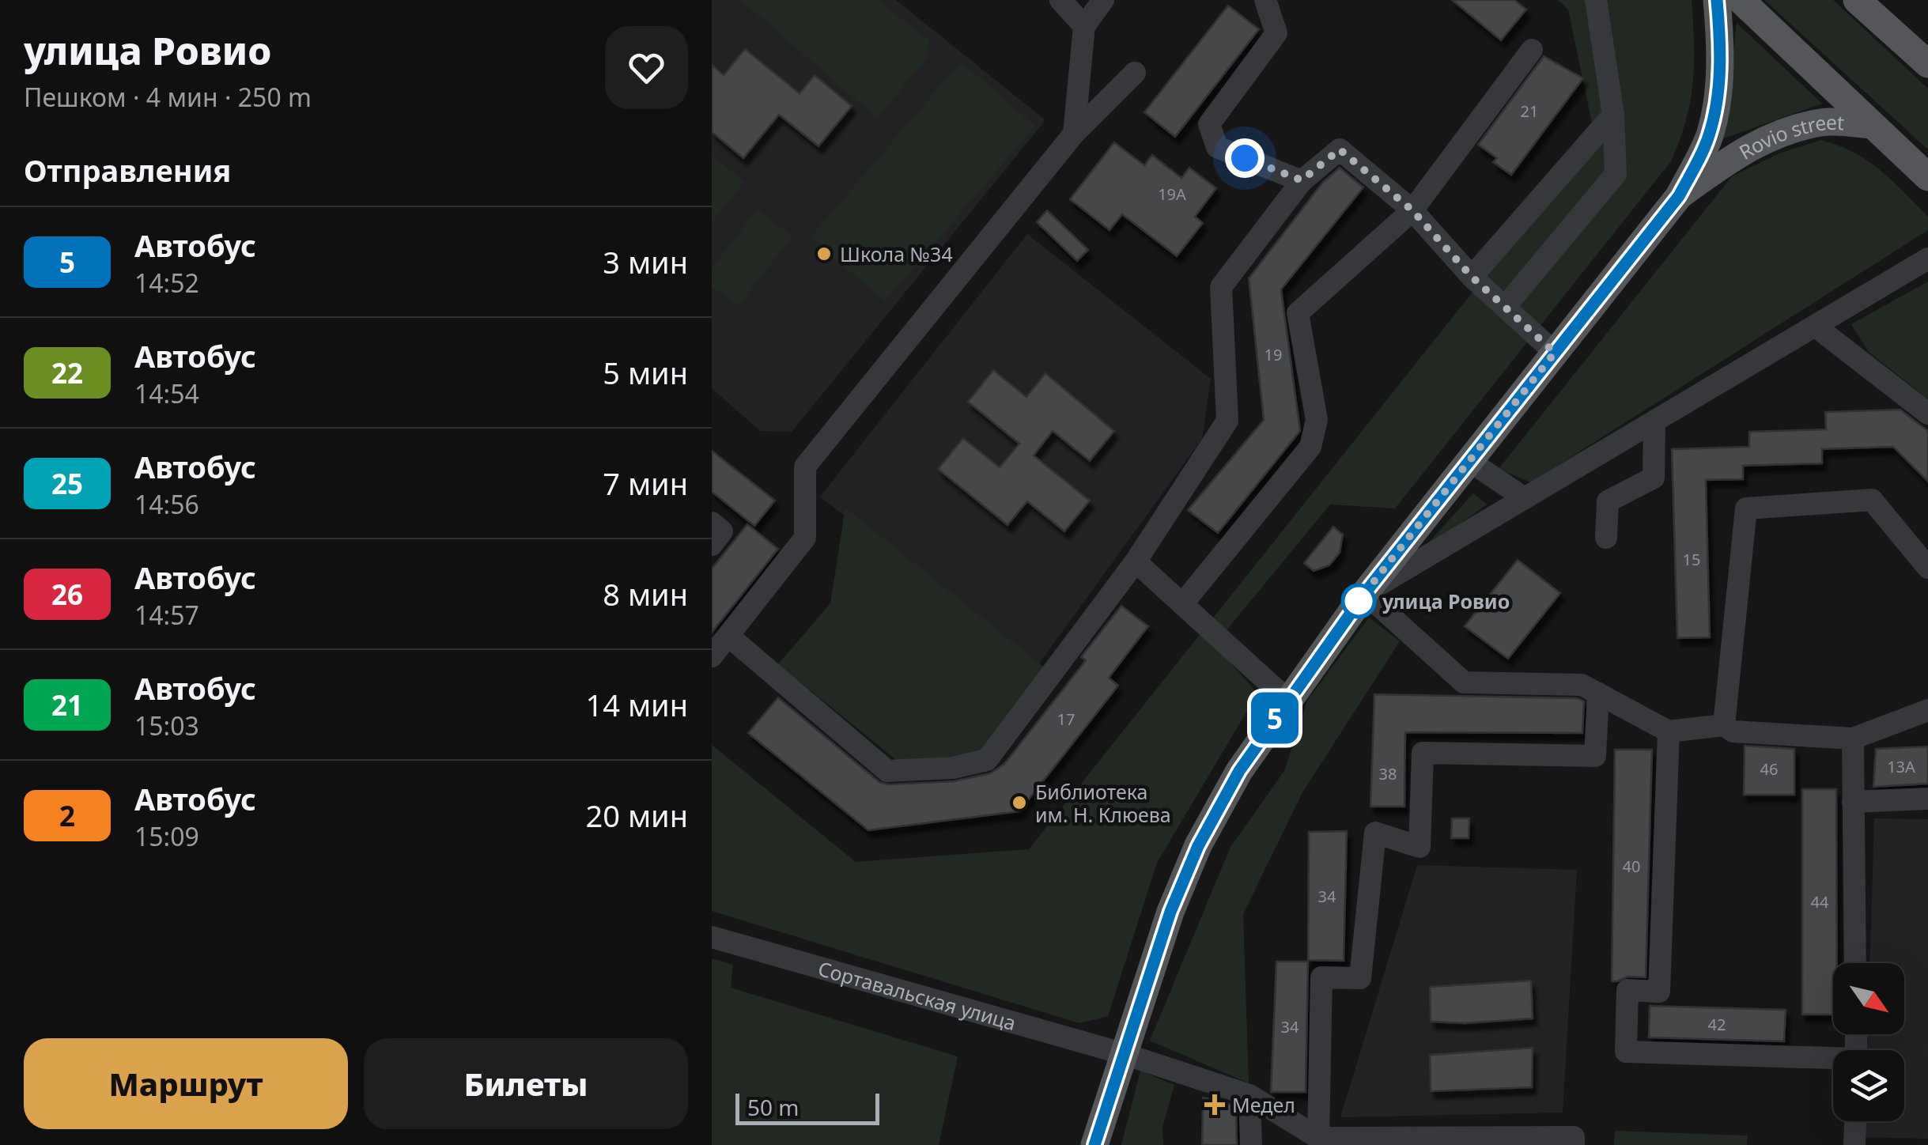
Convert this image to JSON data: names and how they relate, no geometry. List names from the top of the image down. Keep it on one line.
{"streets":{"main road":["Rovio street"],"street":["Сортавальская улица"]},"crossings":[["Rovio street","Сортавальская улица"]],"places":{"other":["Школа №34","улица Ровио","Библиотека им. Н. Клюева"],"health":["Медел"]},"lines":["bus line 5"],"house_numbers":["21","19А","19","15","17","13А","46","38","40","34","44","42","34"],"scale_bar":"50 m","north":"bottom right","page":{"heading":[["улица Ровио","Пешком · 4 мин · 250 m"],"Отправления"],"on_map":"5","list":[{"mark":"5","name":"Автобус","note":"14:52","value":"3 мин"},{"mark":"22","name":"Автобус","note":"14:54","value":"5 мин"},{"mark":"25","name":"Автобус","note":"14:56","value":"7 мин"},{"mark":"26","name":"Автобус","note":"14:57","value":"8 мин"},{"mark":"21","name":"Автобус","note":"15:03","value":"14 мин"},{"mark":"2","name":"Автобус","note":"15:09","value":"20 мин"}],"buttons":["Маршрут","Билеты"],"scale":"50 m"}}
